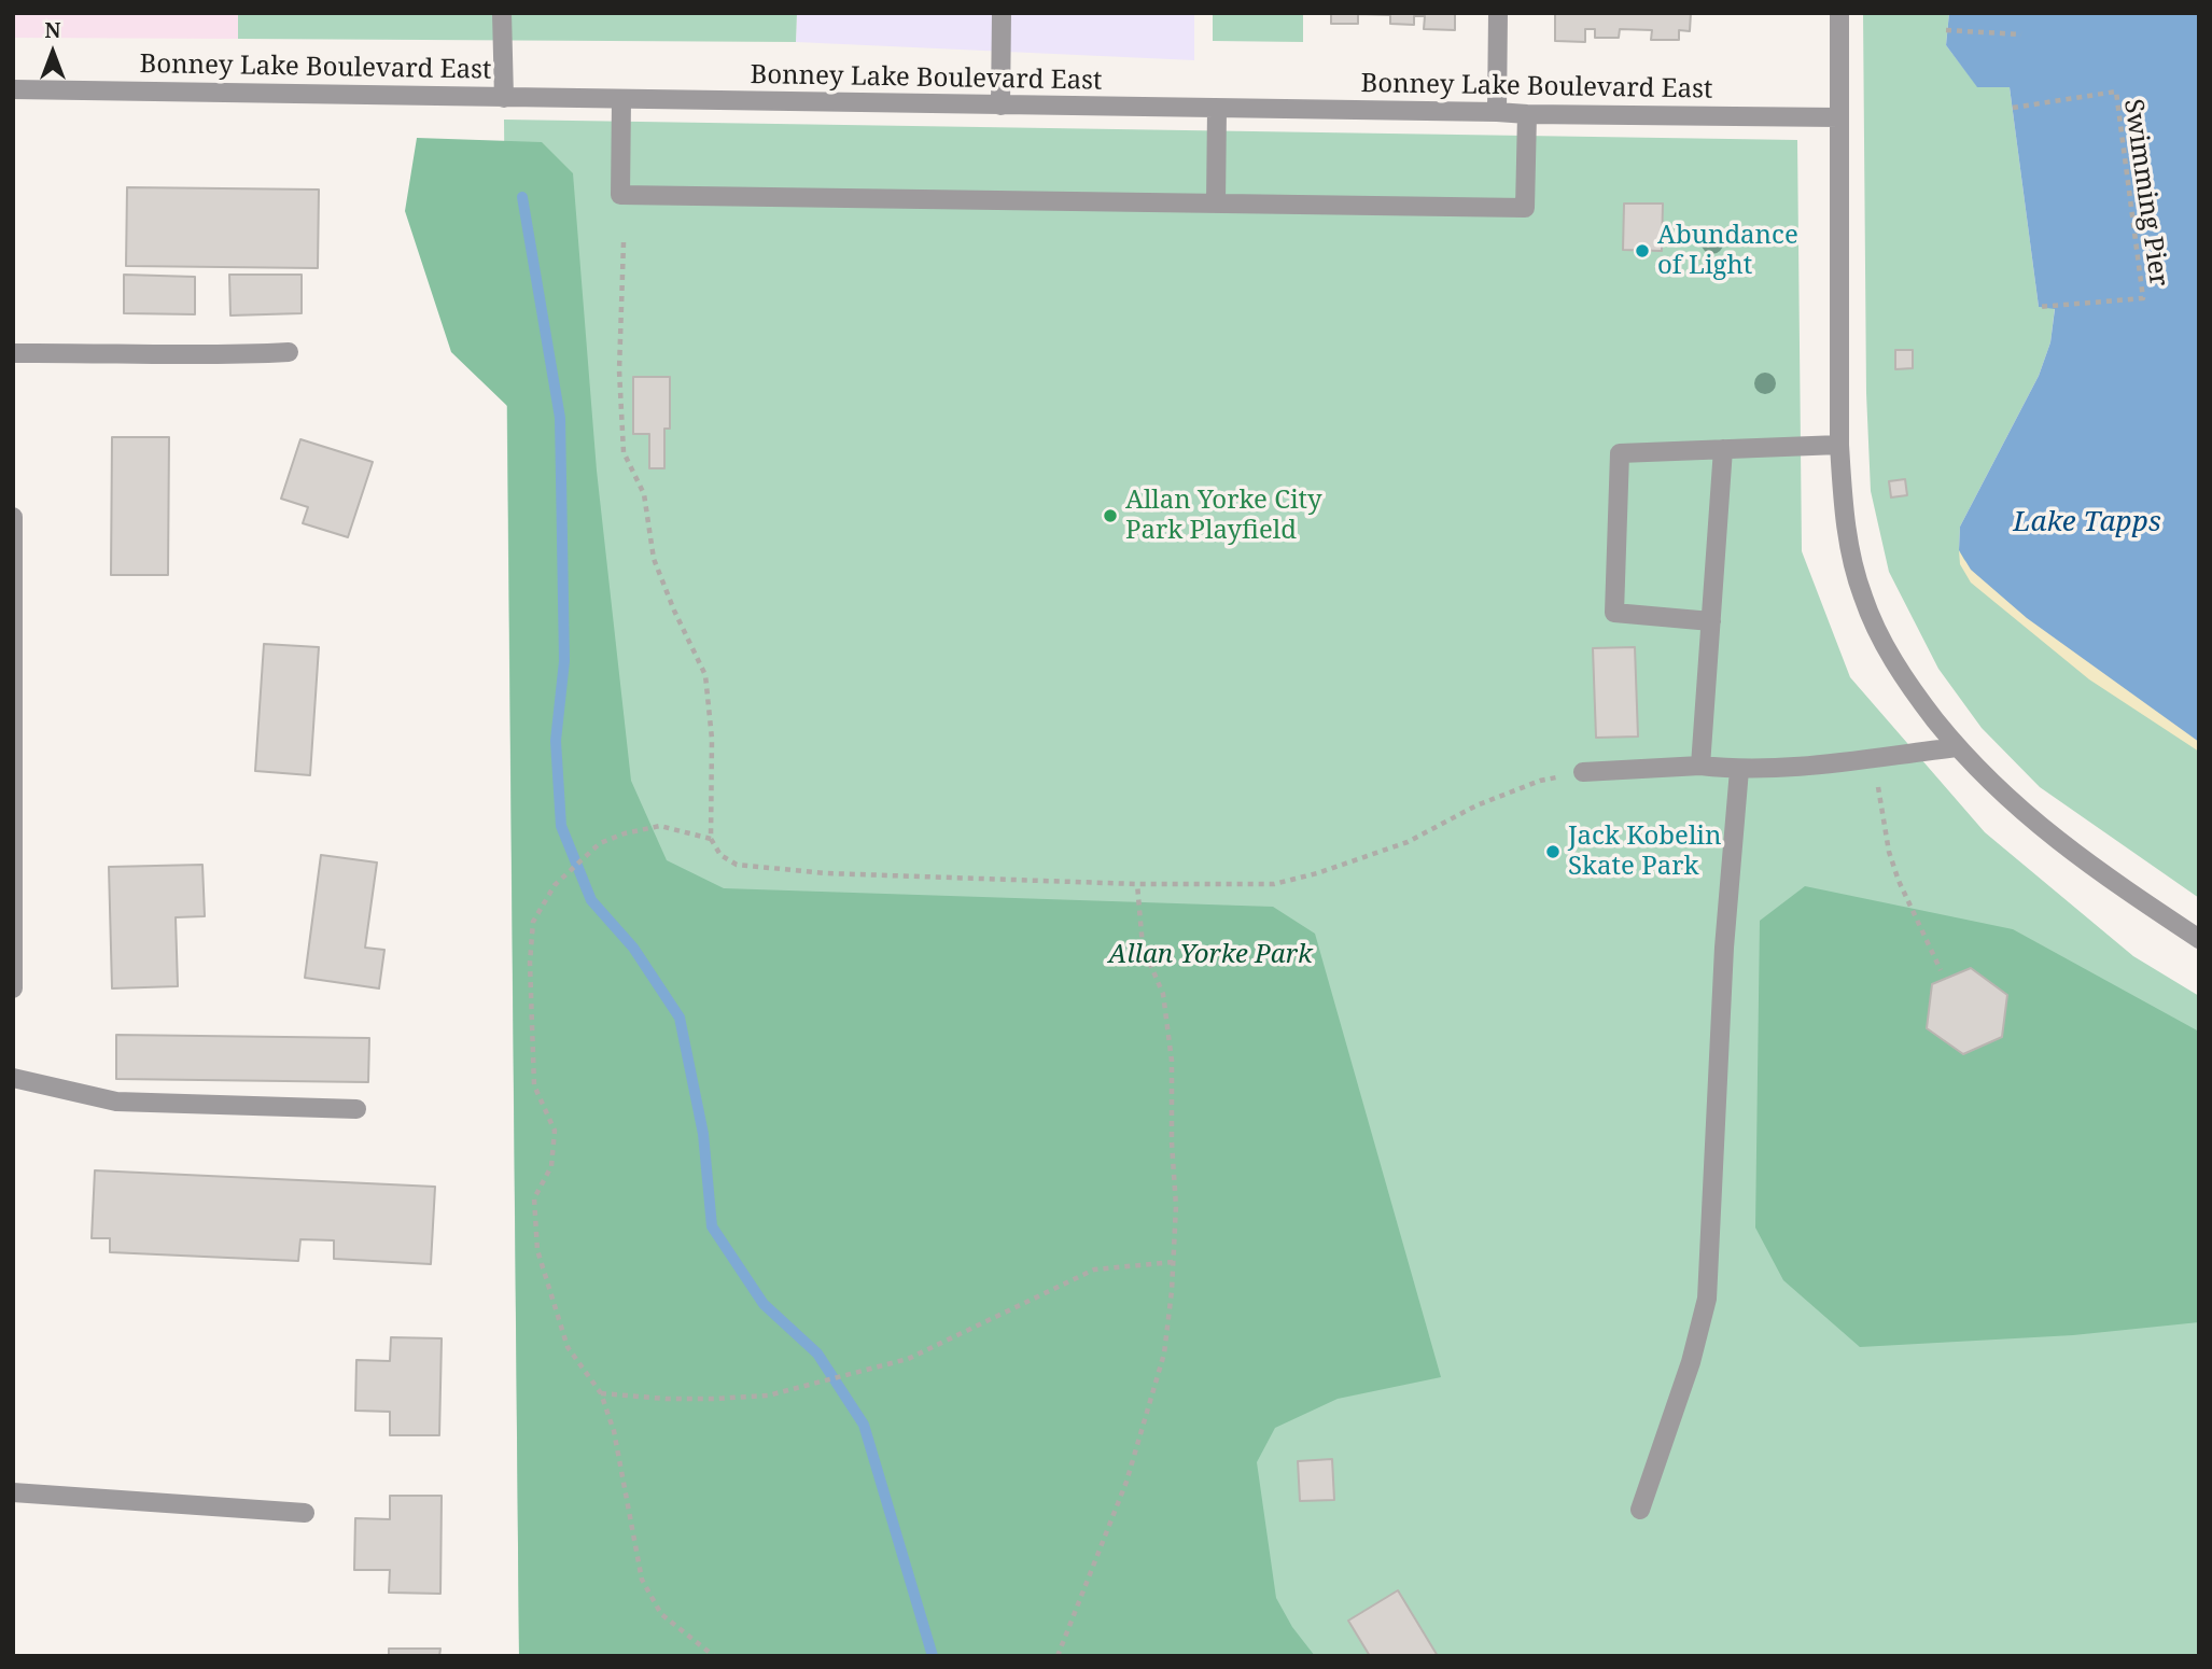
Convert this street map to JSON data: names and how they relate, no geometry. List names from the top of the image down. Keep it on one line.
{"streets":{"street":["Bonney Lake Boulevard East"],"path":["Swimming Pier"]},"water":["Lake Tapps"],"parks":["Allan Yorke Park"],"places":["Abundance of Light","Allan Yorke City Park Playfield","Jack Kobelin Skate Park"],"north":"top"}
